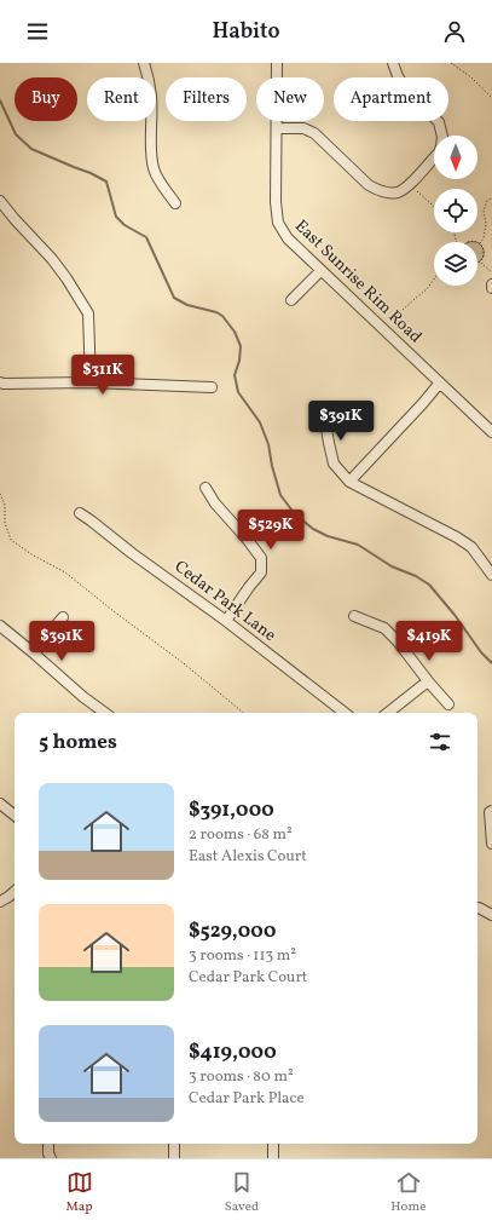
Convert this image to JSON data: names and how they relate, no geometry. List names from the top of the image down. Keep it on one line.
{"streets":{"street":["East Sunrise Rim Road","Cedar Park Lane"]},"north":"bottom","page":{"header":"Habito","chip":["Buy","Rent","Filters","New","Apartment"],"price":["$311K","$391K","$529K","$391K","$419K"],"heading":"5 homes","list":[{"name":"$391,000","note":"2 rooms · 68 m² · East Alexis Court"},{"name":"$529,000","note":"3 rooms · 113 m² · Cedar Park Court"},{"name":"$419,000","note":"3 rooms · 80 m² · Cedar Park Place"}],"tabs":["Map","Saved","Home"]}}
